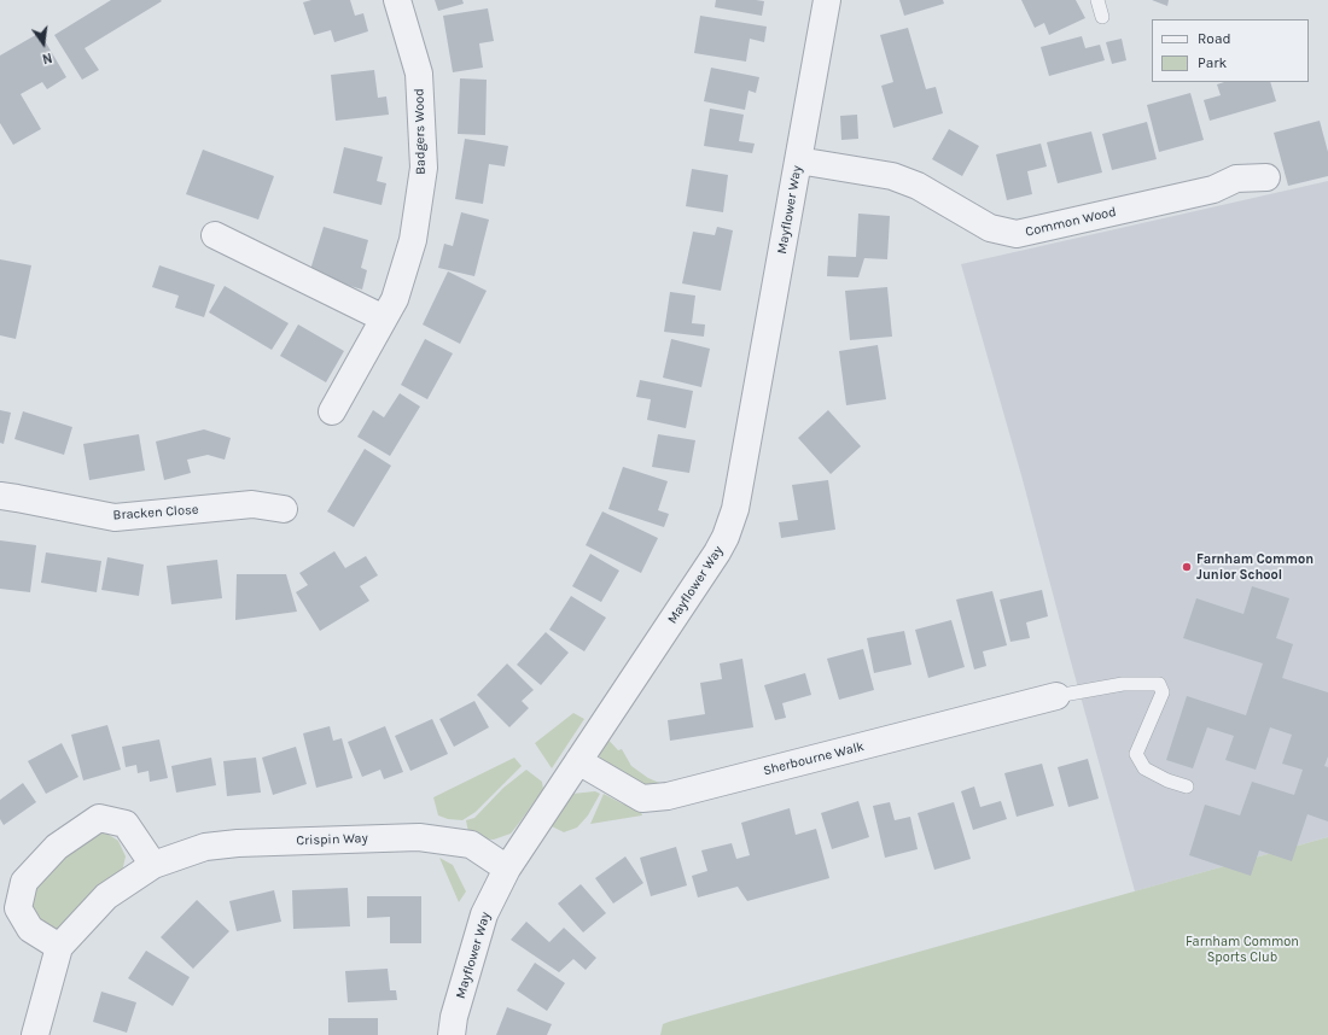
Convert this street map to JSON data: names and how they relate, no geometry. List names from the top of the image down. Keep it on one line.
{"streets":{"street":["Badgers Wood","Mayflower Way","Common Wood","Bracken Close","Sherbourne Walk","Crispin Way"]},"crossings":[["Mayflower Way","Common Wood"],["Mayflower Way","Sherbourne Walk"],["Mayflower Way","Crispin Way"]],"parks":["Farnham Common Sports Club"],"places":["Farnham Common Junior School"],"legend":["Road","Park"],"north":"bottom"}
